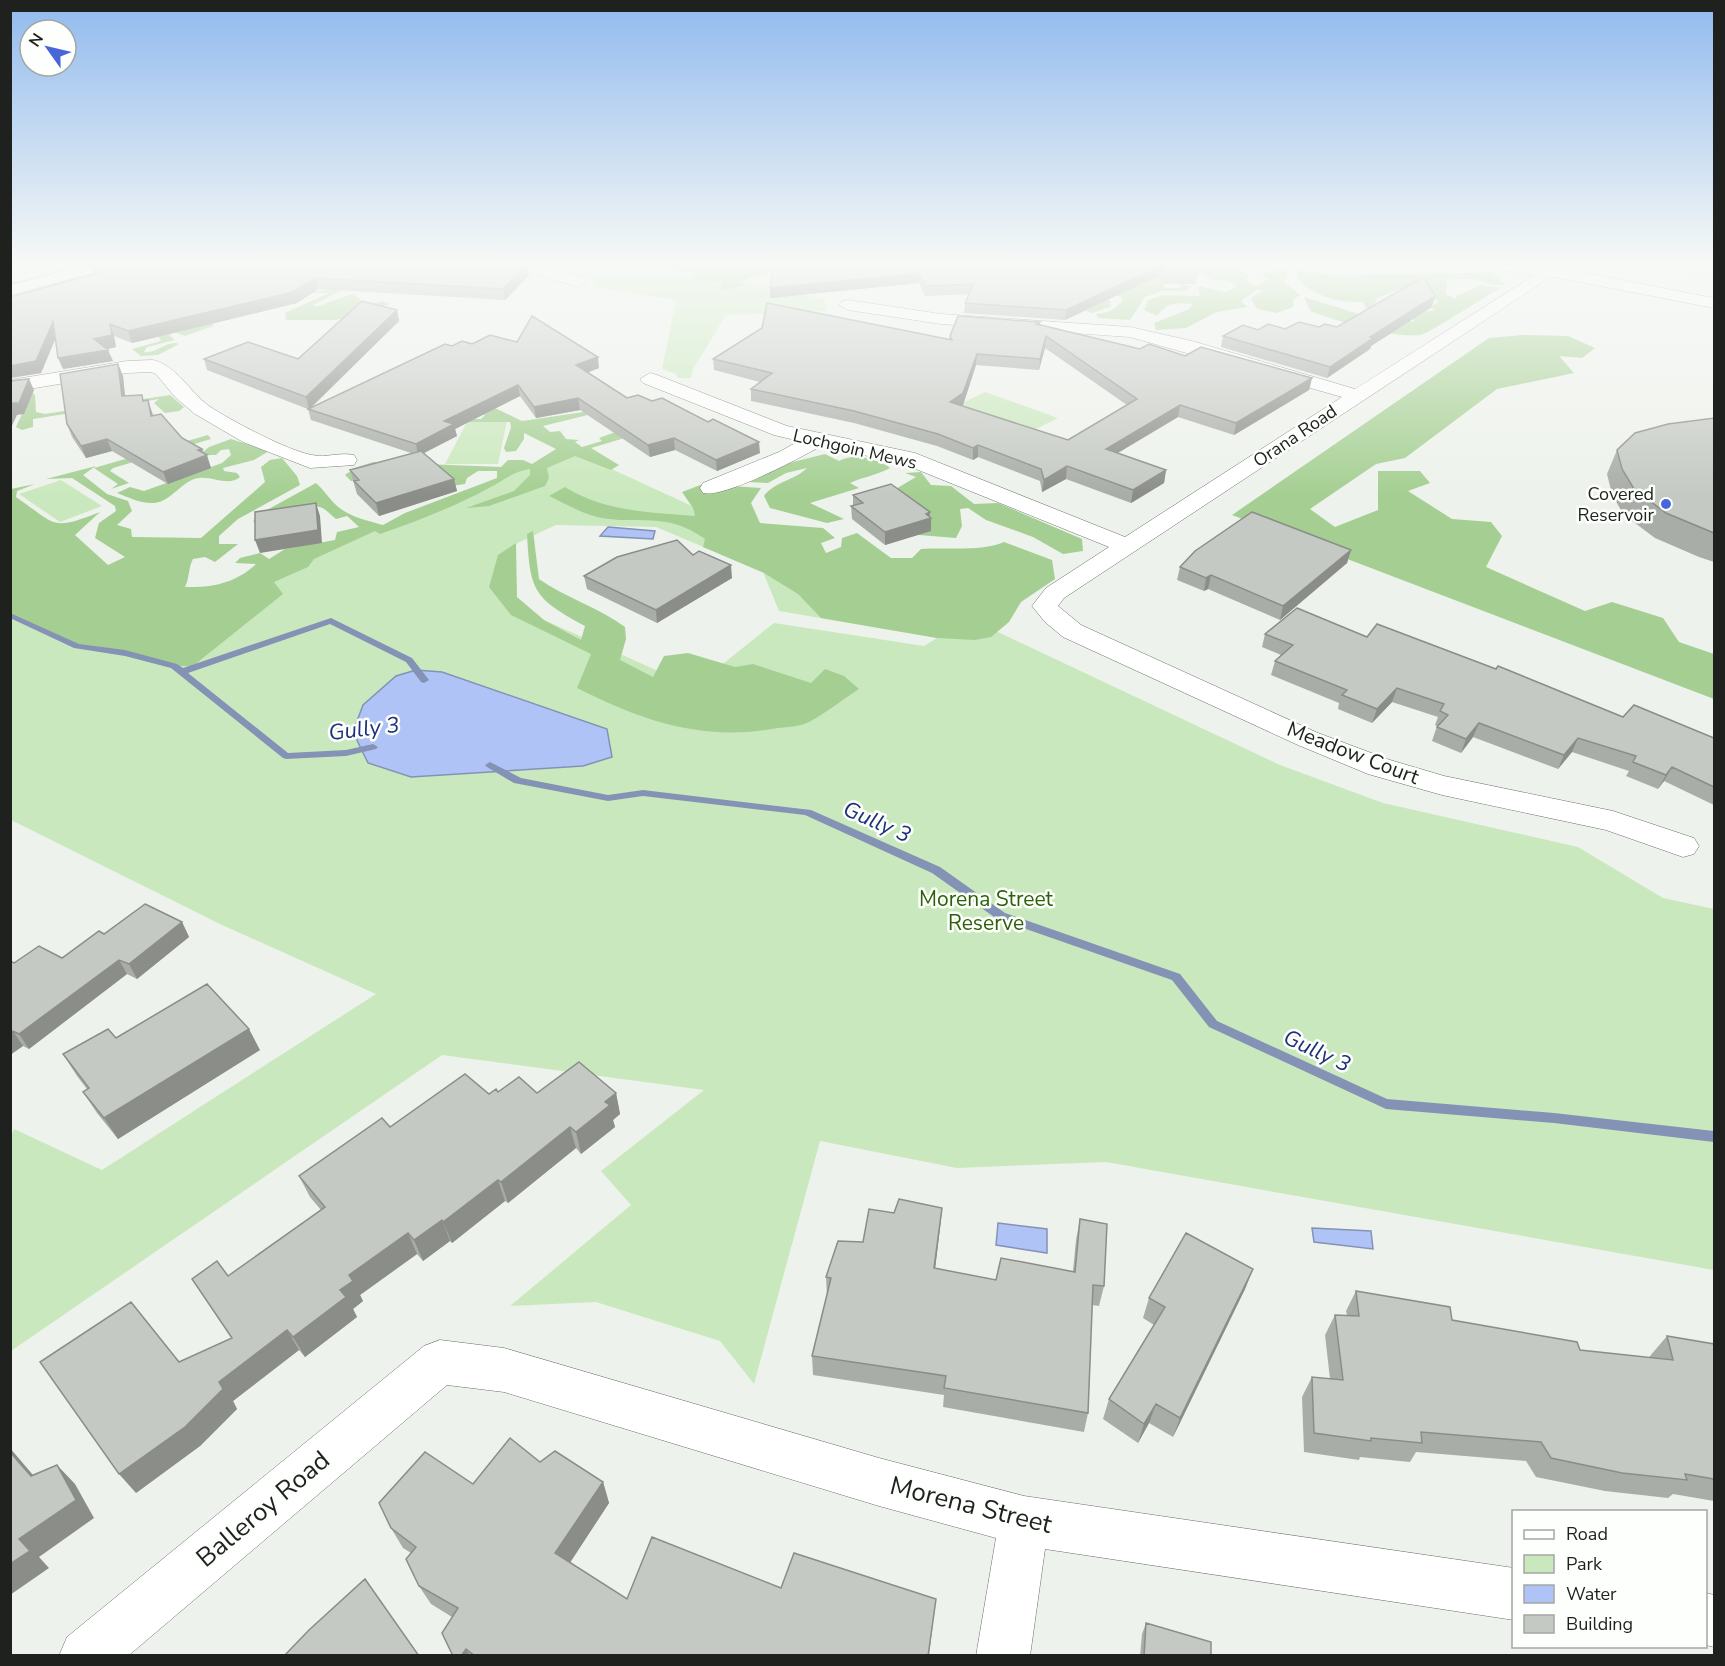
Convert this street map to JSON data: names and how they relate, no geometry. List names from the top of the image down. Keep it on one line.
{"streets":{"street":["Orana Road","Lochgoin Mews","Meadow Court","Morena Street","Balleroy Road"]},"crossings":[["Orana Road","Lochgoin Mews"],["Orana Road","Meadow Court"],["Morena Street","Balleroy Road"]],"water":["Gully 3"],"parks":["Morena Street Reserve"],"places":["Covered Reservoir"],"legend":["Road","Park","Water","Building"],"north":"top left"}
